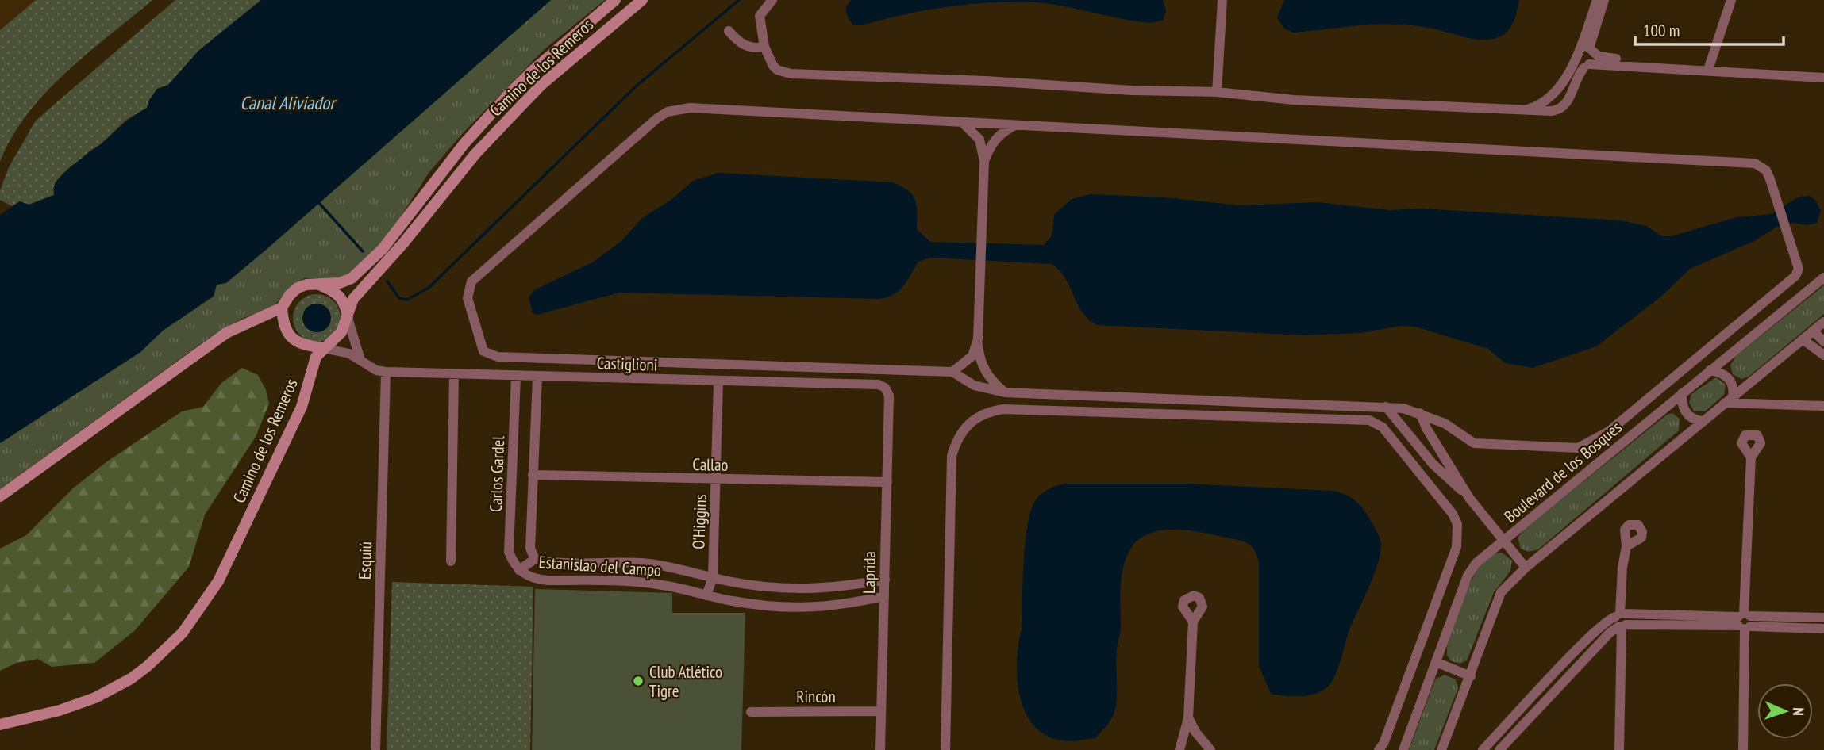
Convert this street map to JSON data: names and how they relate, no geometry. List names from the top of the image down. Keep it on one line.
{"streets":{"main road":["Camino de los Remeros"],"street":["Castiglioni","Callao","Boulevard de los Bosques","Carlos Gardel","O'Higgins","Esquiú","Estanislao del Campo","Laprida","Rincón"]},"crossings":[["Camino de los Remeros","Castiglioni"],["Castiglioni","Carlos Gardel"],["Castiglioni","O'Higgins"],["Castiglioni","Esquiú"],["Castiglioni","Laprida"],["Callao","O'Higgins"],["Callao","Laprida"],["Carlos Gardel","Estanislao del Campo"],["O'Higgins","Estanislao del Campo"],["Estanislao del Campo","Laprida"],["Laprida","Rincón"]],"water":["Canal Aliviador"],"places":["Club Atlético Tigre"],"scale_bar":"100 m","north":"right"}
